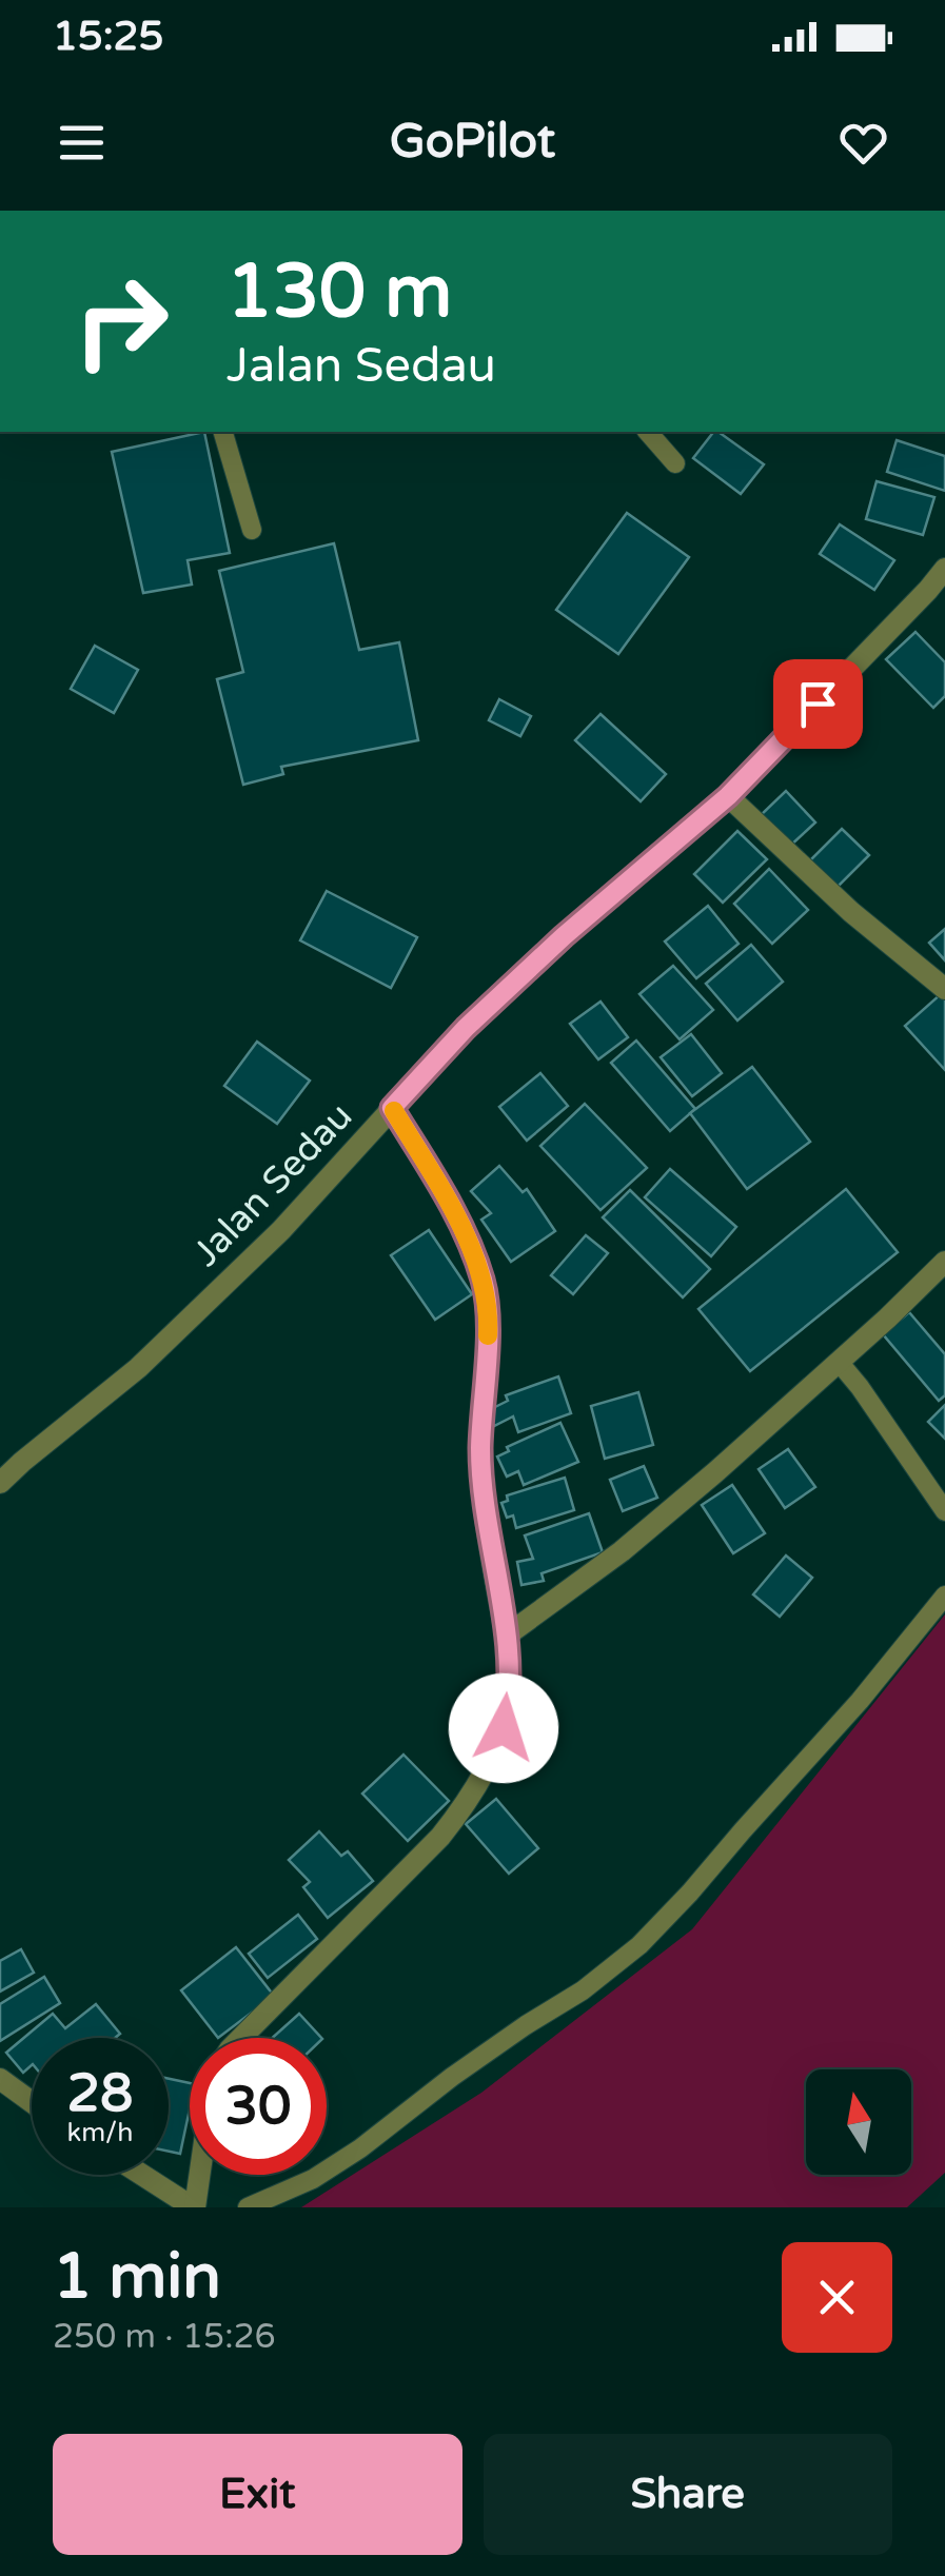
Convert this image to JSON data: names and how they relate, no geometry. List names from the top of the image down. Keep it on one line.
{"streets":{"street":["Jalan Sedau"]},"north":"top","page":{"status":"15:25","header":"GoPilot","turn":["130 m","Jalan Sedau"],"speed":"28 km/h","limit":"30","heading":["1 min","250 m · 15:26"],"buttons":["Exit","Share"]}}
